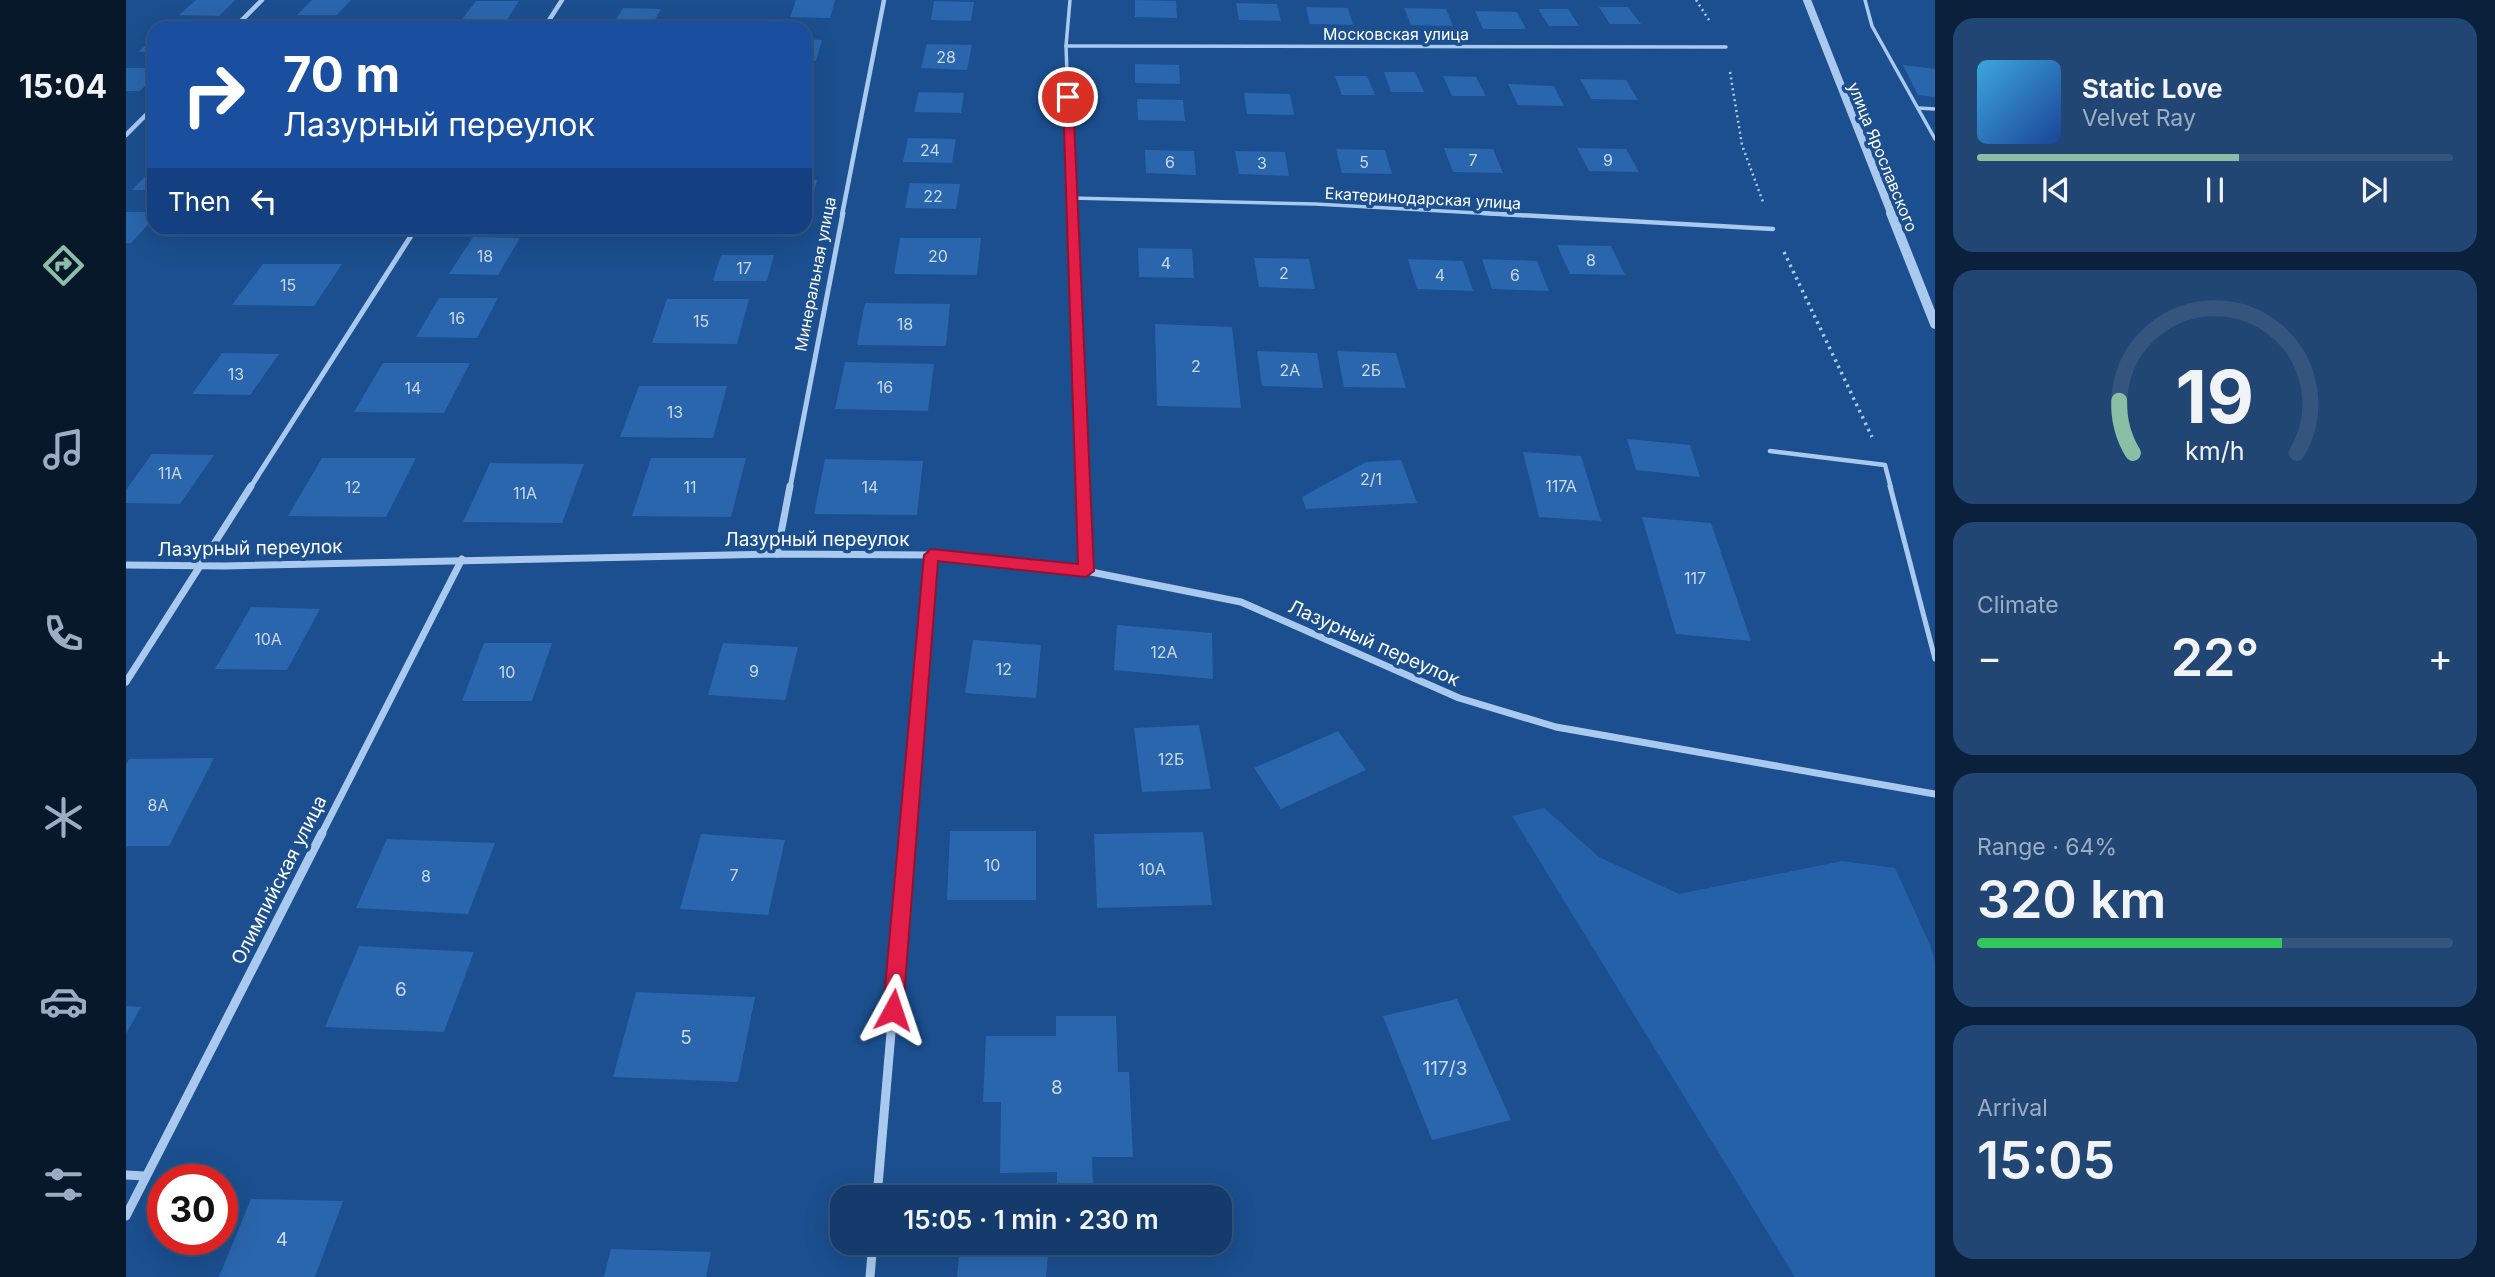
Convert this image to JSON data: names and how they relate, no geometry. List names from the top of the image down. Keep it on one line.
{"streets":{"street":["улица Ярославского","Минеральная улица","Лазурный переулок","Олимпийская улица"],"lane":["Московская улица","Екатеринодарская улица"]},"crossings":[["Минеральная улица","Лазурный переулок"],["Лазурный переулок","Олимпийская улица"]],"house_numbers":["28","24","7","9","6","5","3","22","18","20","8","4","17","2","4","6","15","16","15","18","2","2А","2Б","13","16","14","13","11А","2/1","117А","12","11","14","11А","117","10А","12А","12","9","10","12Б","8А","10","10А","7","8","6","5","117/3","8","4"],"page":{"tabs":"15:04","turn":["70 m","Лазурный переулок"],"song":["Static Love","Velvet Ray"],"then":"Then","tile":["Climate",["Range · 64%","320 km"],["Arrival","15:05"]],"heat":["−","22°","+"],"limit":"30","trip":"15:05 · 1 min · 230 m","gauge":["19","km/h"]}}
